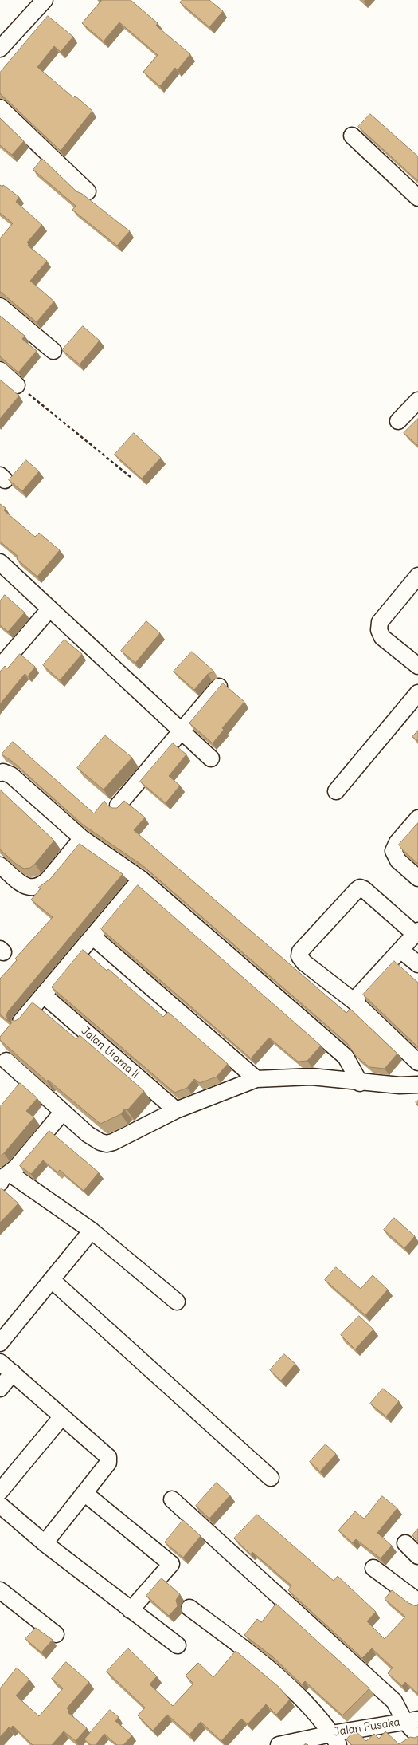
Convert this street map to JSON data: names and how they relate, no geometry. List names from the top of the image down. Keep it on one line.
{"streets":{"street":["Jalan Utama ll","Jalan Pusaka"]}}
